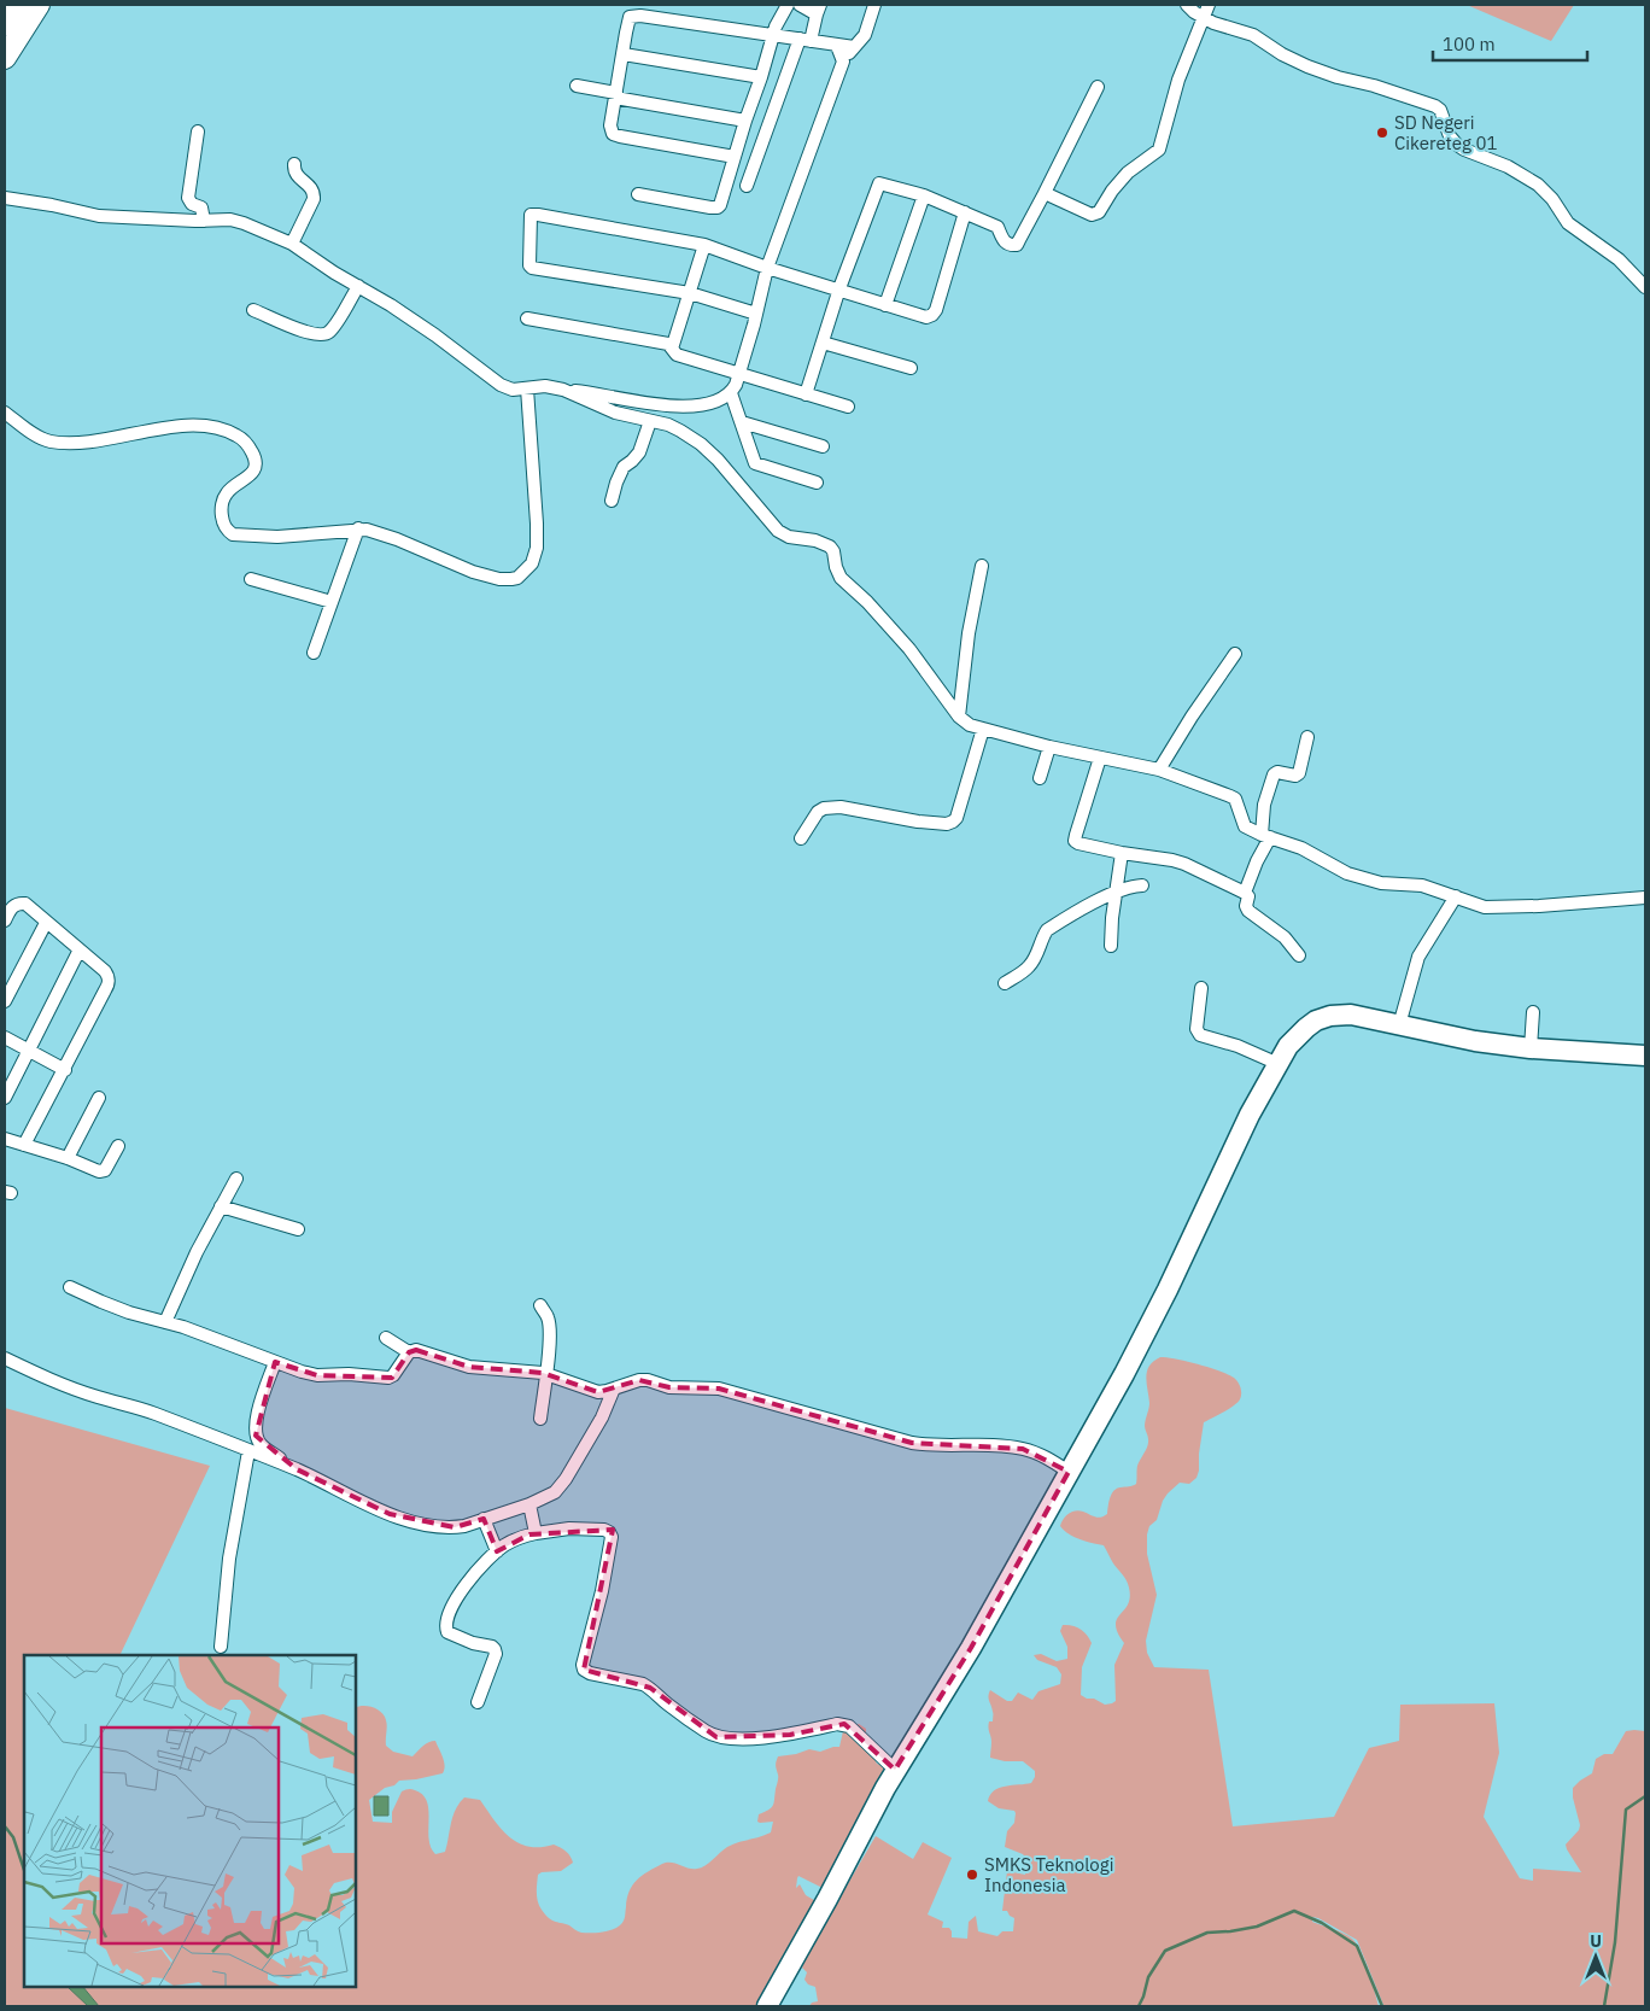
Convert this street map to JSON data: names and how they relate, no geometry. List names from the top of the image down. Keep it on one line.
{"places":["SD Negeri Cikereteg 01","SMKS Teknologi Indonesia"],"scale_bar":"100 m","north":"top"}
